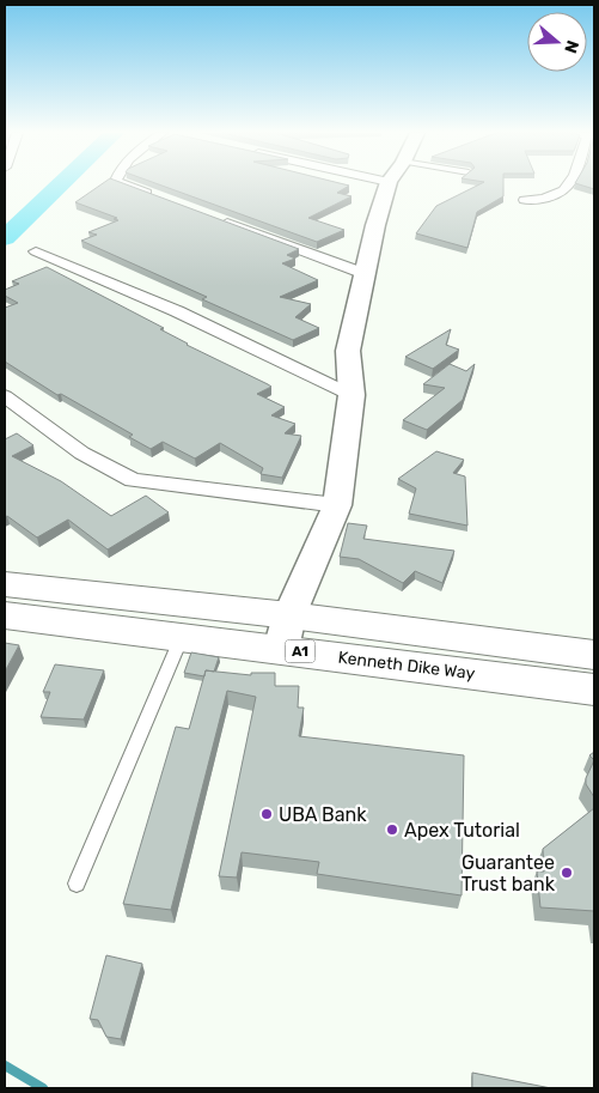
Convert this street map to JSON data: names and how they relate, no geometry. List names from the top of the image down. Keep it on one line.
{"streets":{"highway":["A1","Kenneth Dike Way"]},"places":["UBA Bank","Apex Tutorial","Guarantee Trust bank"],"north":"right"}
